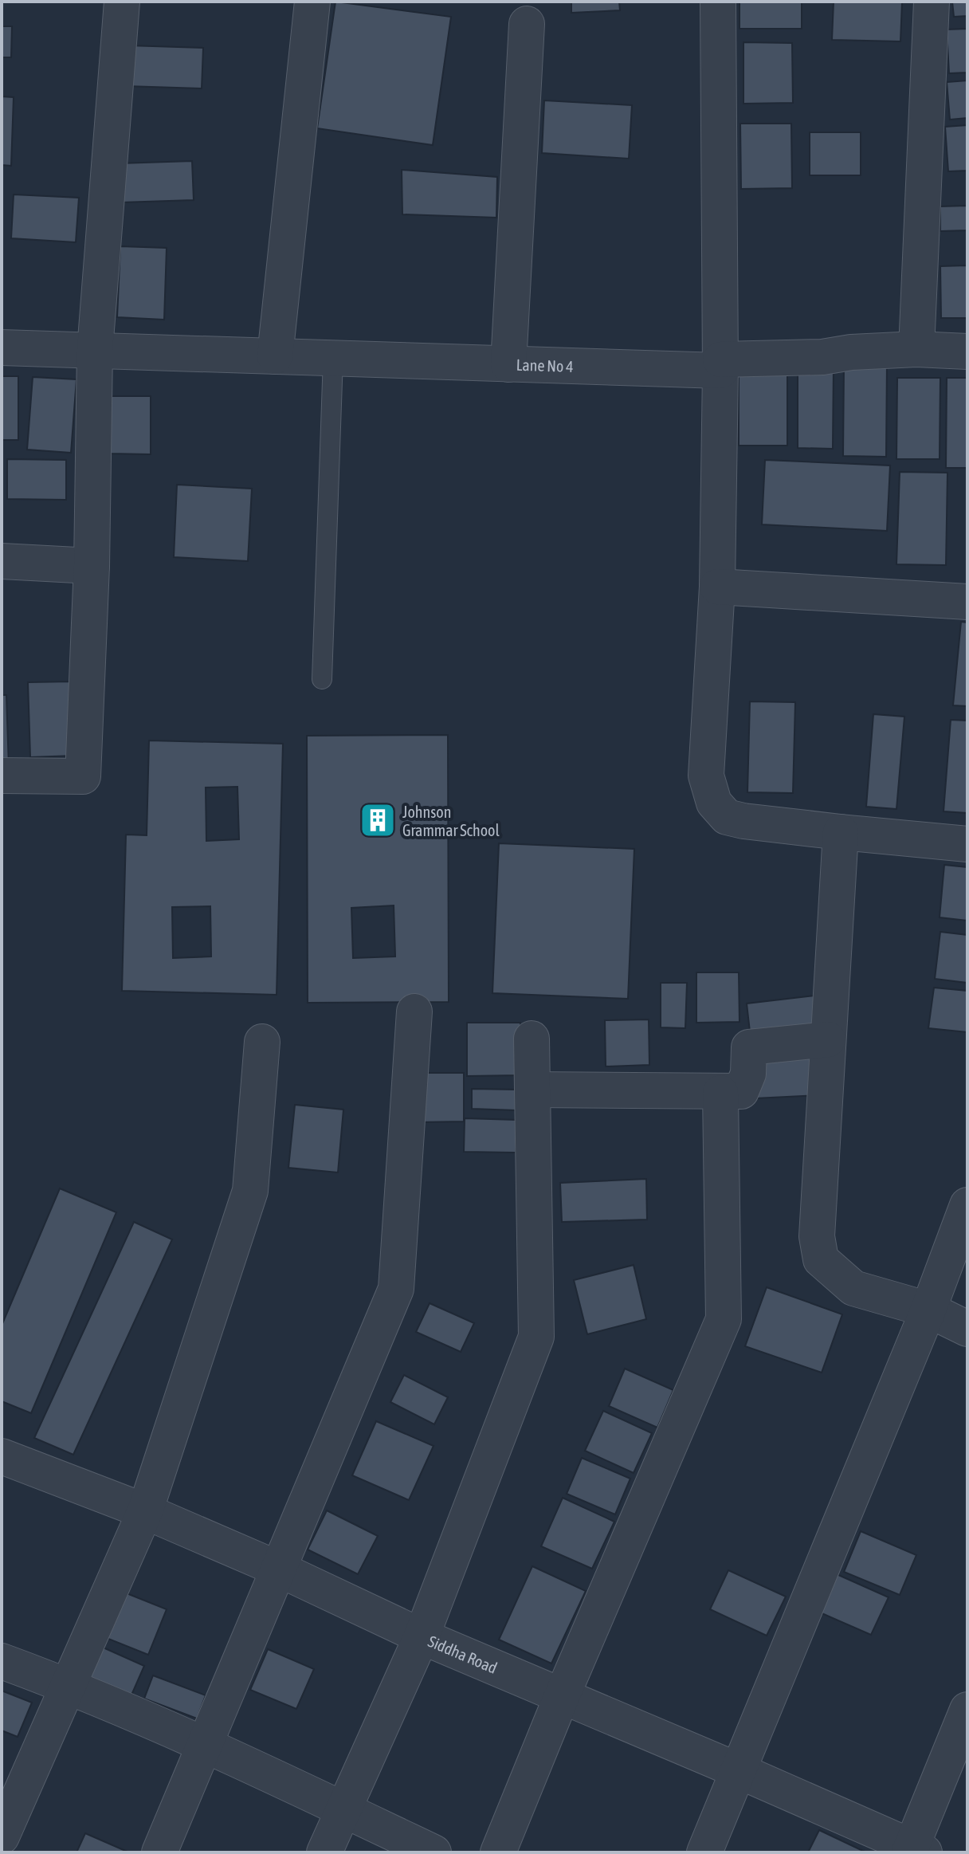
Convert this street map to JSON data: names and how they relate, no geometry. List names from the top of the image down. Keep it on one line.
{"streets":{"street":["Lane No 4","Siddha Road"]},"places":{"building":["Johnson Grammar School"]}}
